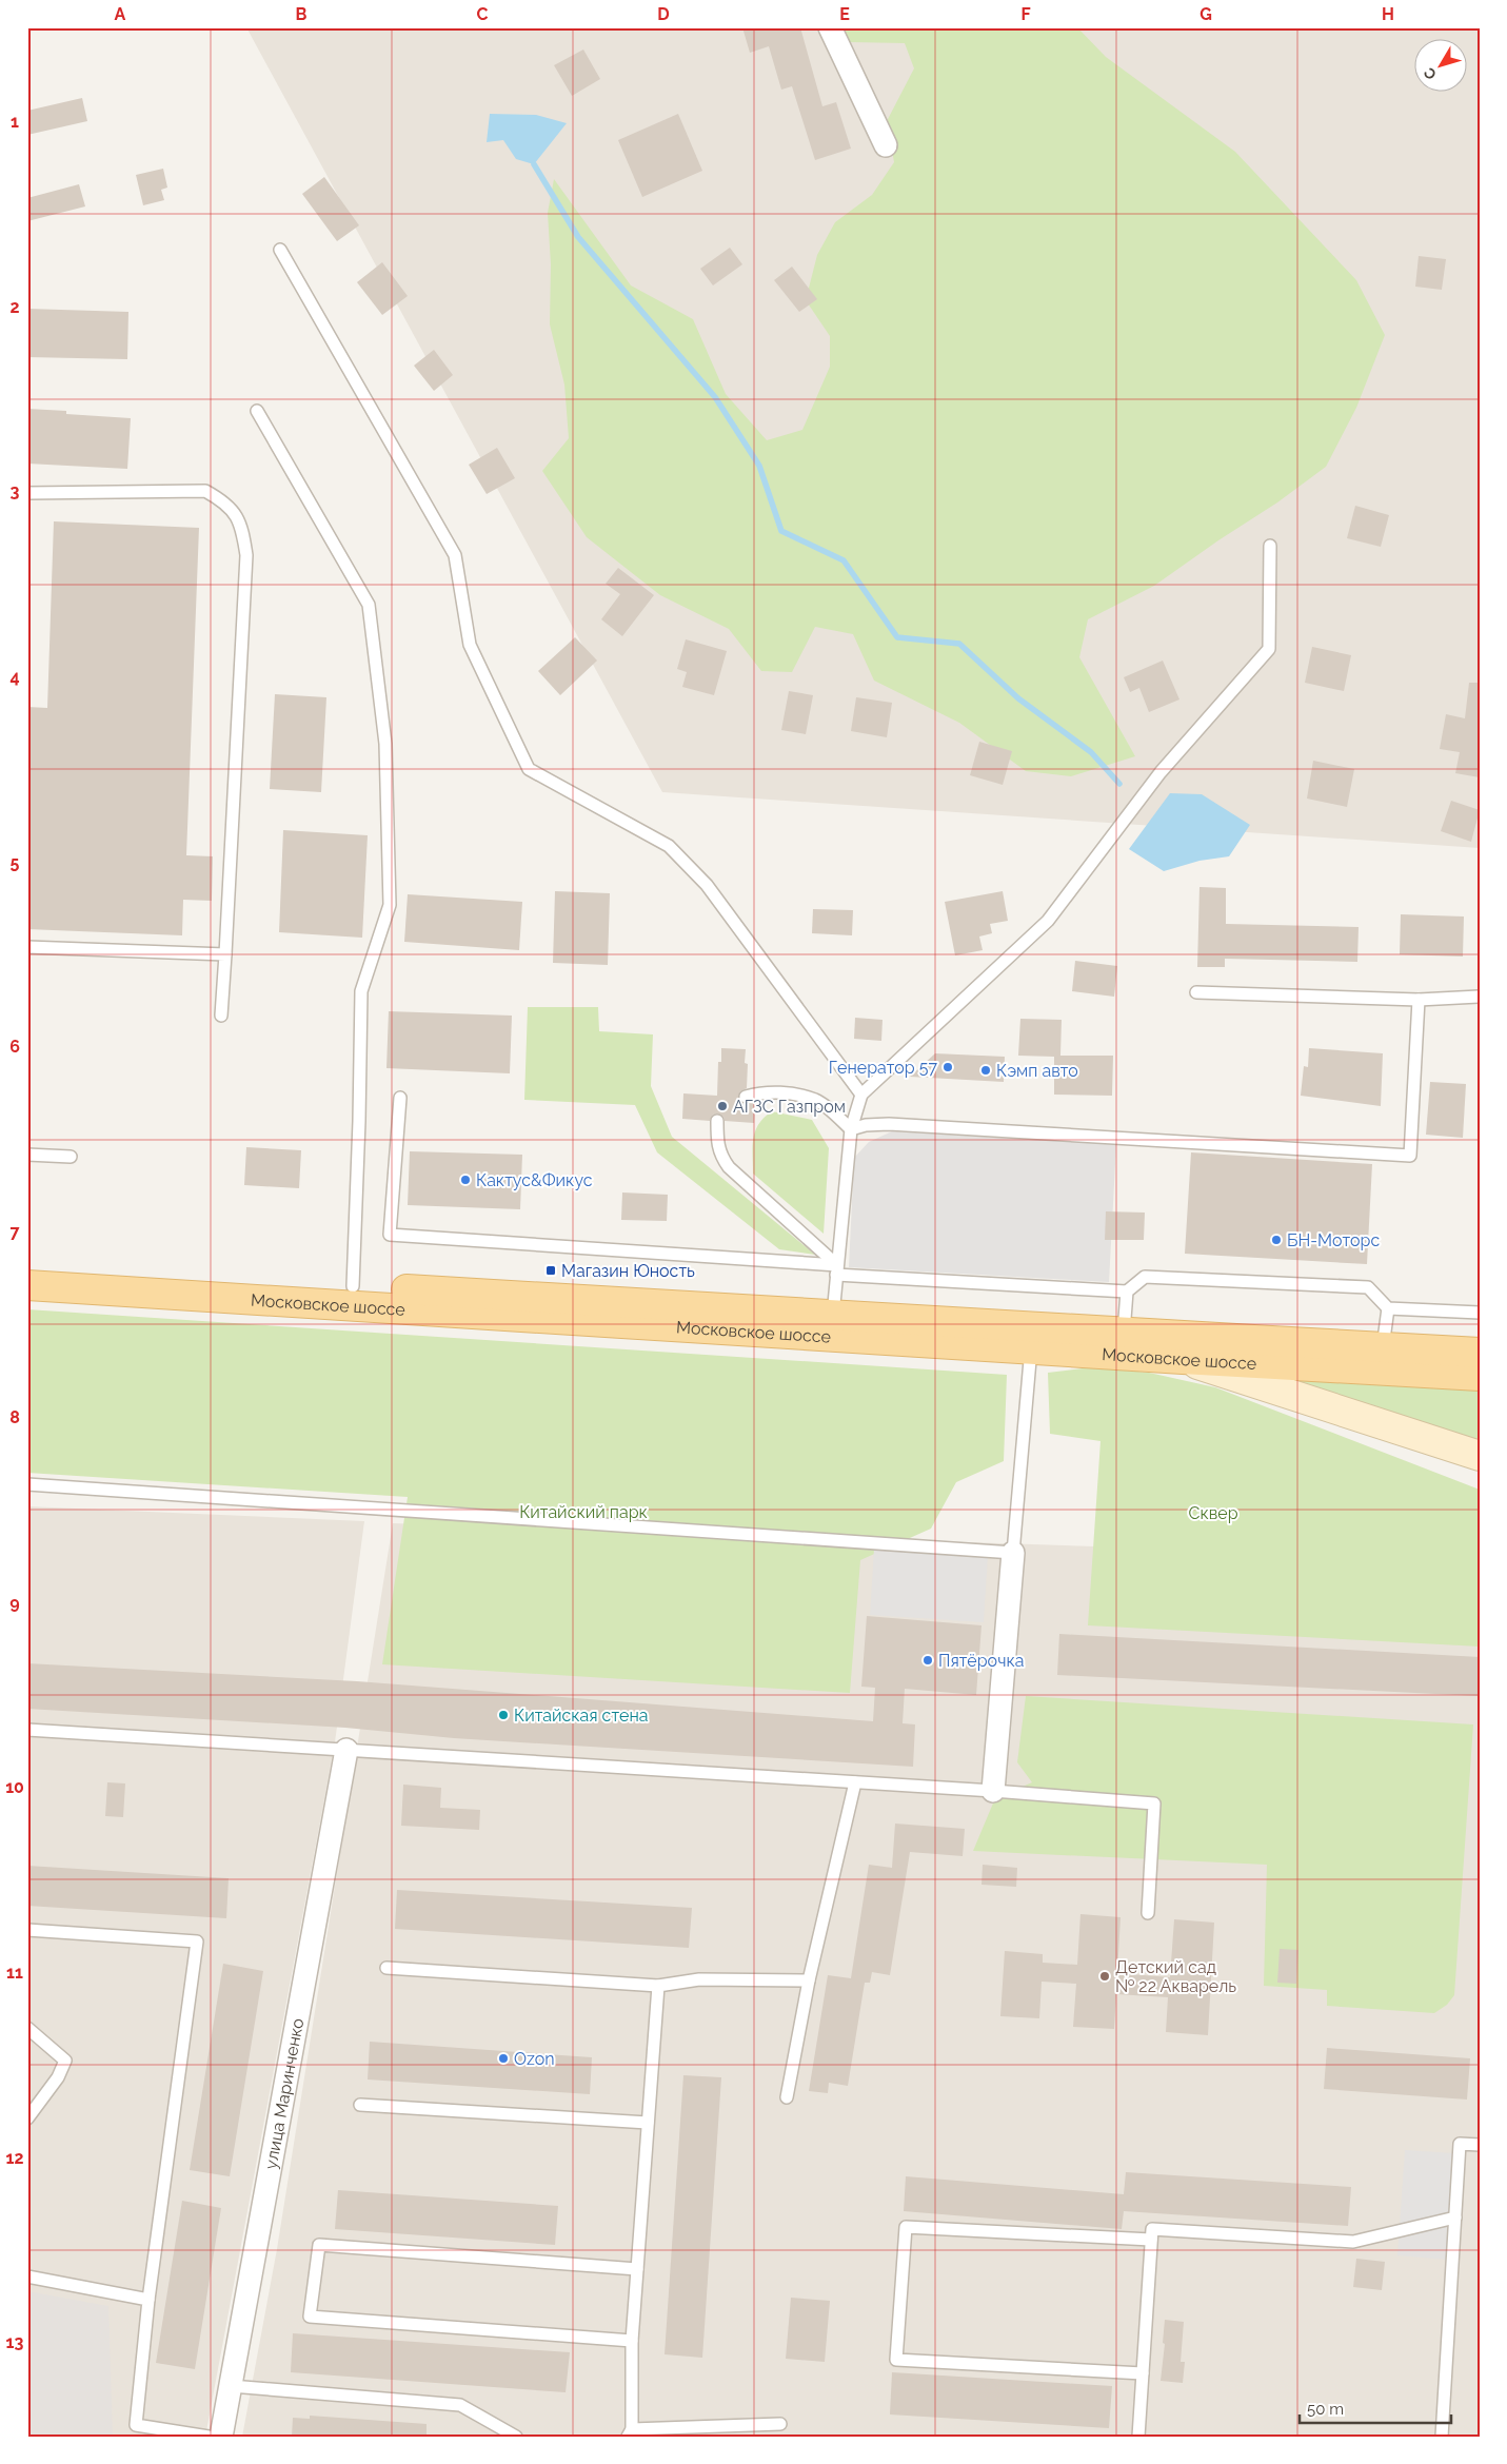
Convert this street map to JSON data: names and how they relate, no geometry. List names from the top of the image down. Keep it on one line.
{"streets":{"main road":["Московское шоссе"],"street":["улица Маринченко"]},"parks":["Китайский парк","Сквер"],"places":{"other":["Генератор 57","Кэмп авто","АГЗС Газпром","Кактус&Фикус","БН-Моторс","Пятёрочка","Китайская стена","Детский сад № 22 Акварель","Ozon"],"transit":["Магазин Юность"]},"scale_bar":"50 m","north":"bottom left","grid":{"columns":["A","B","C","D","E","F","G","H"],"rows":["1","2","3","4","5","6","7","8","9","10","11","12","13"]}}
